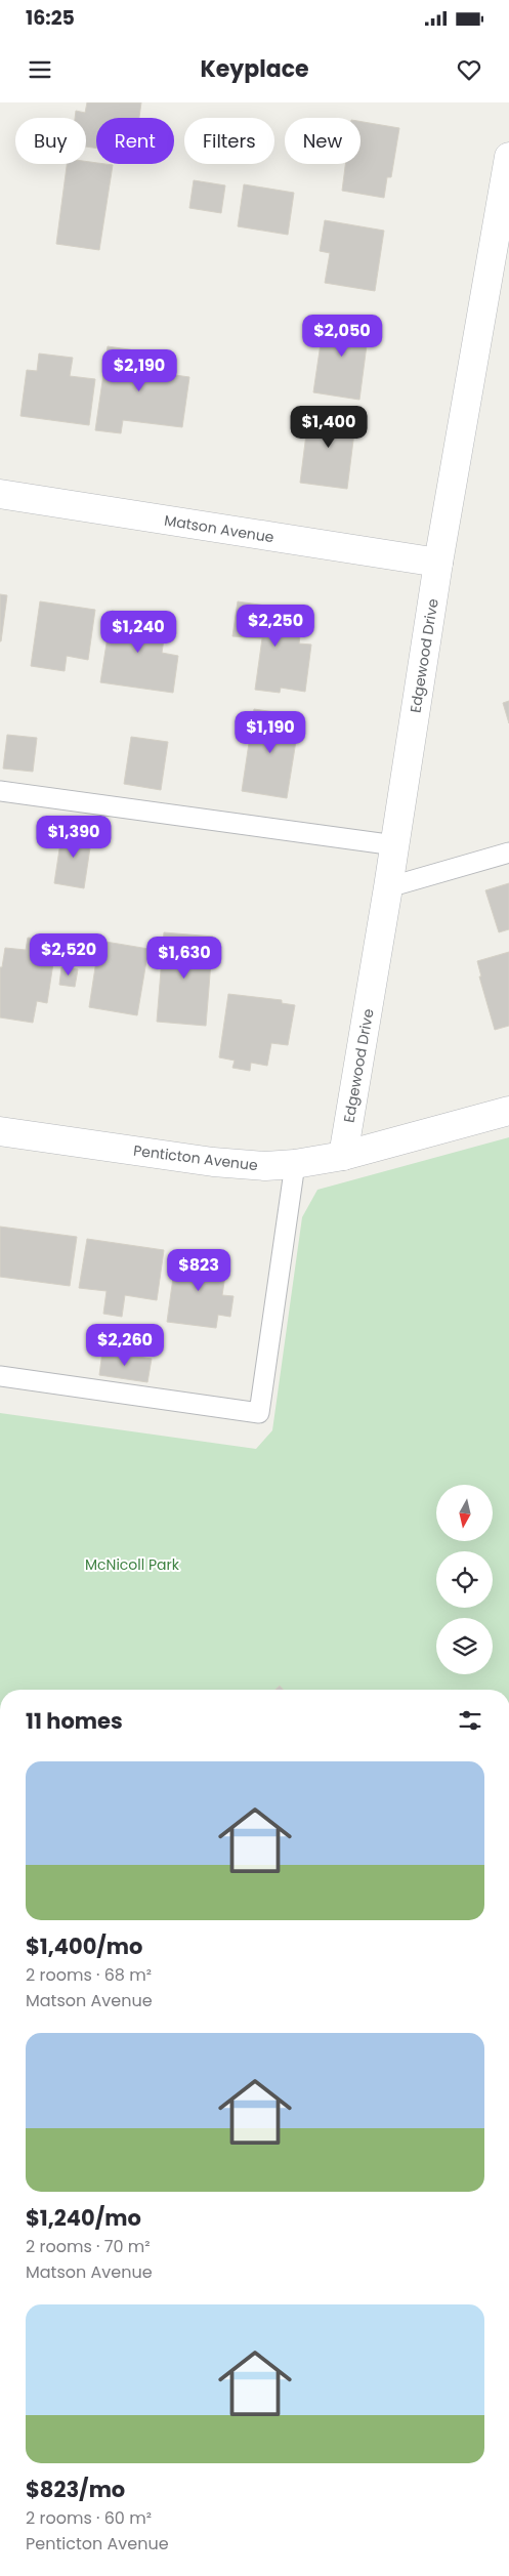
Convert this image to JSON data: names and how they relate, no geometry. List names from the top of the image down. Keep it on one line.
{"streets":{"street":["Matson Avenue","Edgewood Drive","Penticton Avenue"]},"crossings":[["Matson Avenue","Edgewood Drive"],["Edgewood Drive","Penticton Avenue"]],"parks":["McNicoll Park"],"north":"bottom","page":{"status":"16:25","header":"Keyplace","chip":["Buy","Rent","Filters","New"],"price":["$2,050","$2,190","$1,400","$2,250","$1,240","$1,190","$1,390","$2,520","$1,630","$823","$2,260"],"heading":"11 homes","list":[{"name":"$1,400/mo","note":"2 rooms · 68 m² · Matson Avenue"},{"name":"$1,240/mo","note":"2 rooms · 70 m² · Matson Avenue"},{"name":"$823/mo","note":"2 rooms · 60 m² · Penticton Avenue"}]}}
